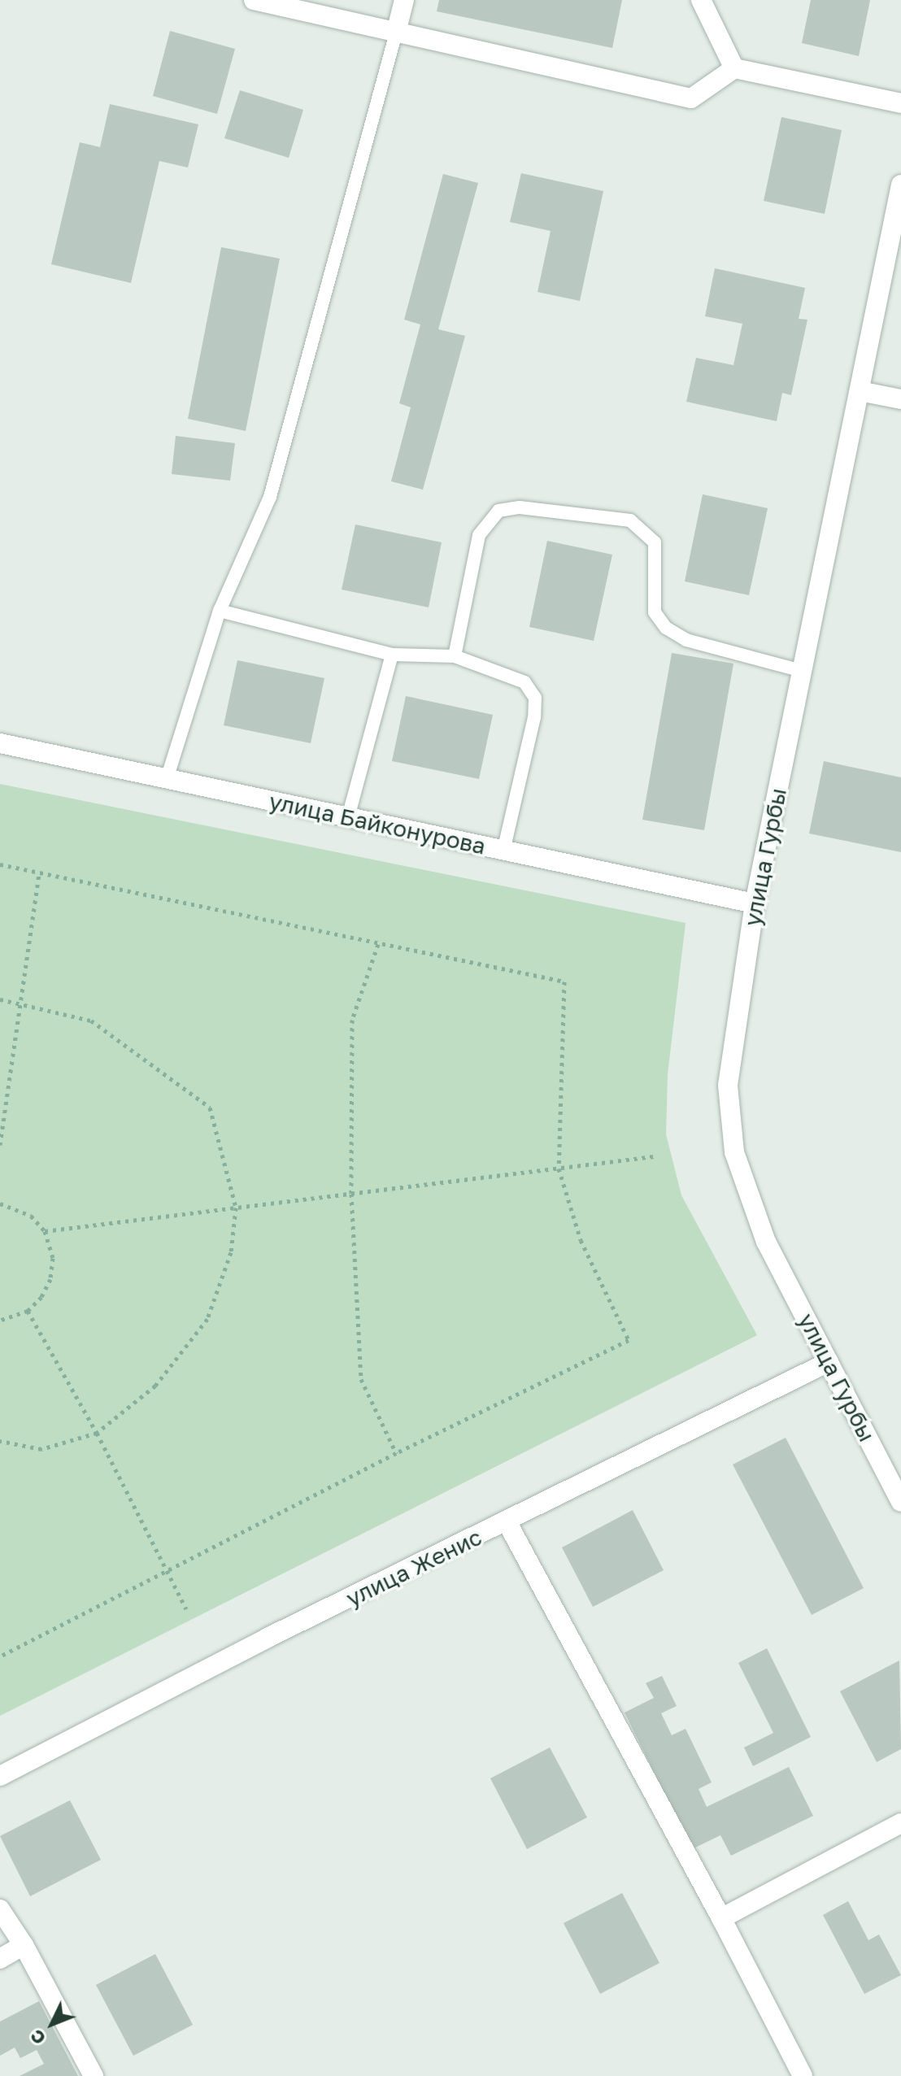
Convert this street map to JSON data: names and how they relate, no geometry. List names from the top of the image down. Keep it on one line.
{"streets":{"street":["улица Байконурова","улица Гурбы","улица Женис"]},"crossings":[["улица Байконурова","улица Гурбы"],["улица Гурбы","улица Женис"]],"north":"bottom left"}
